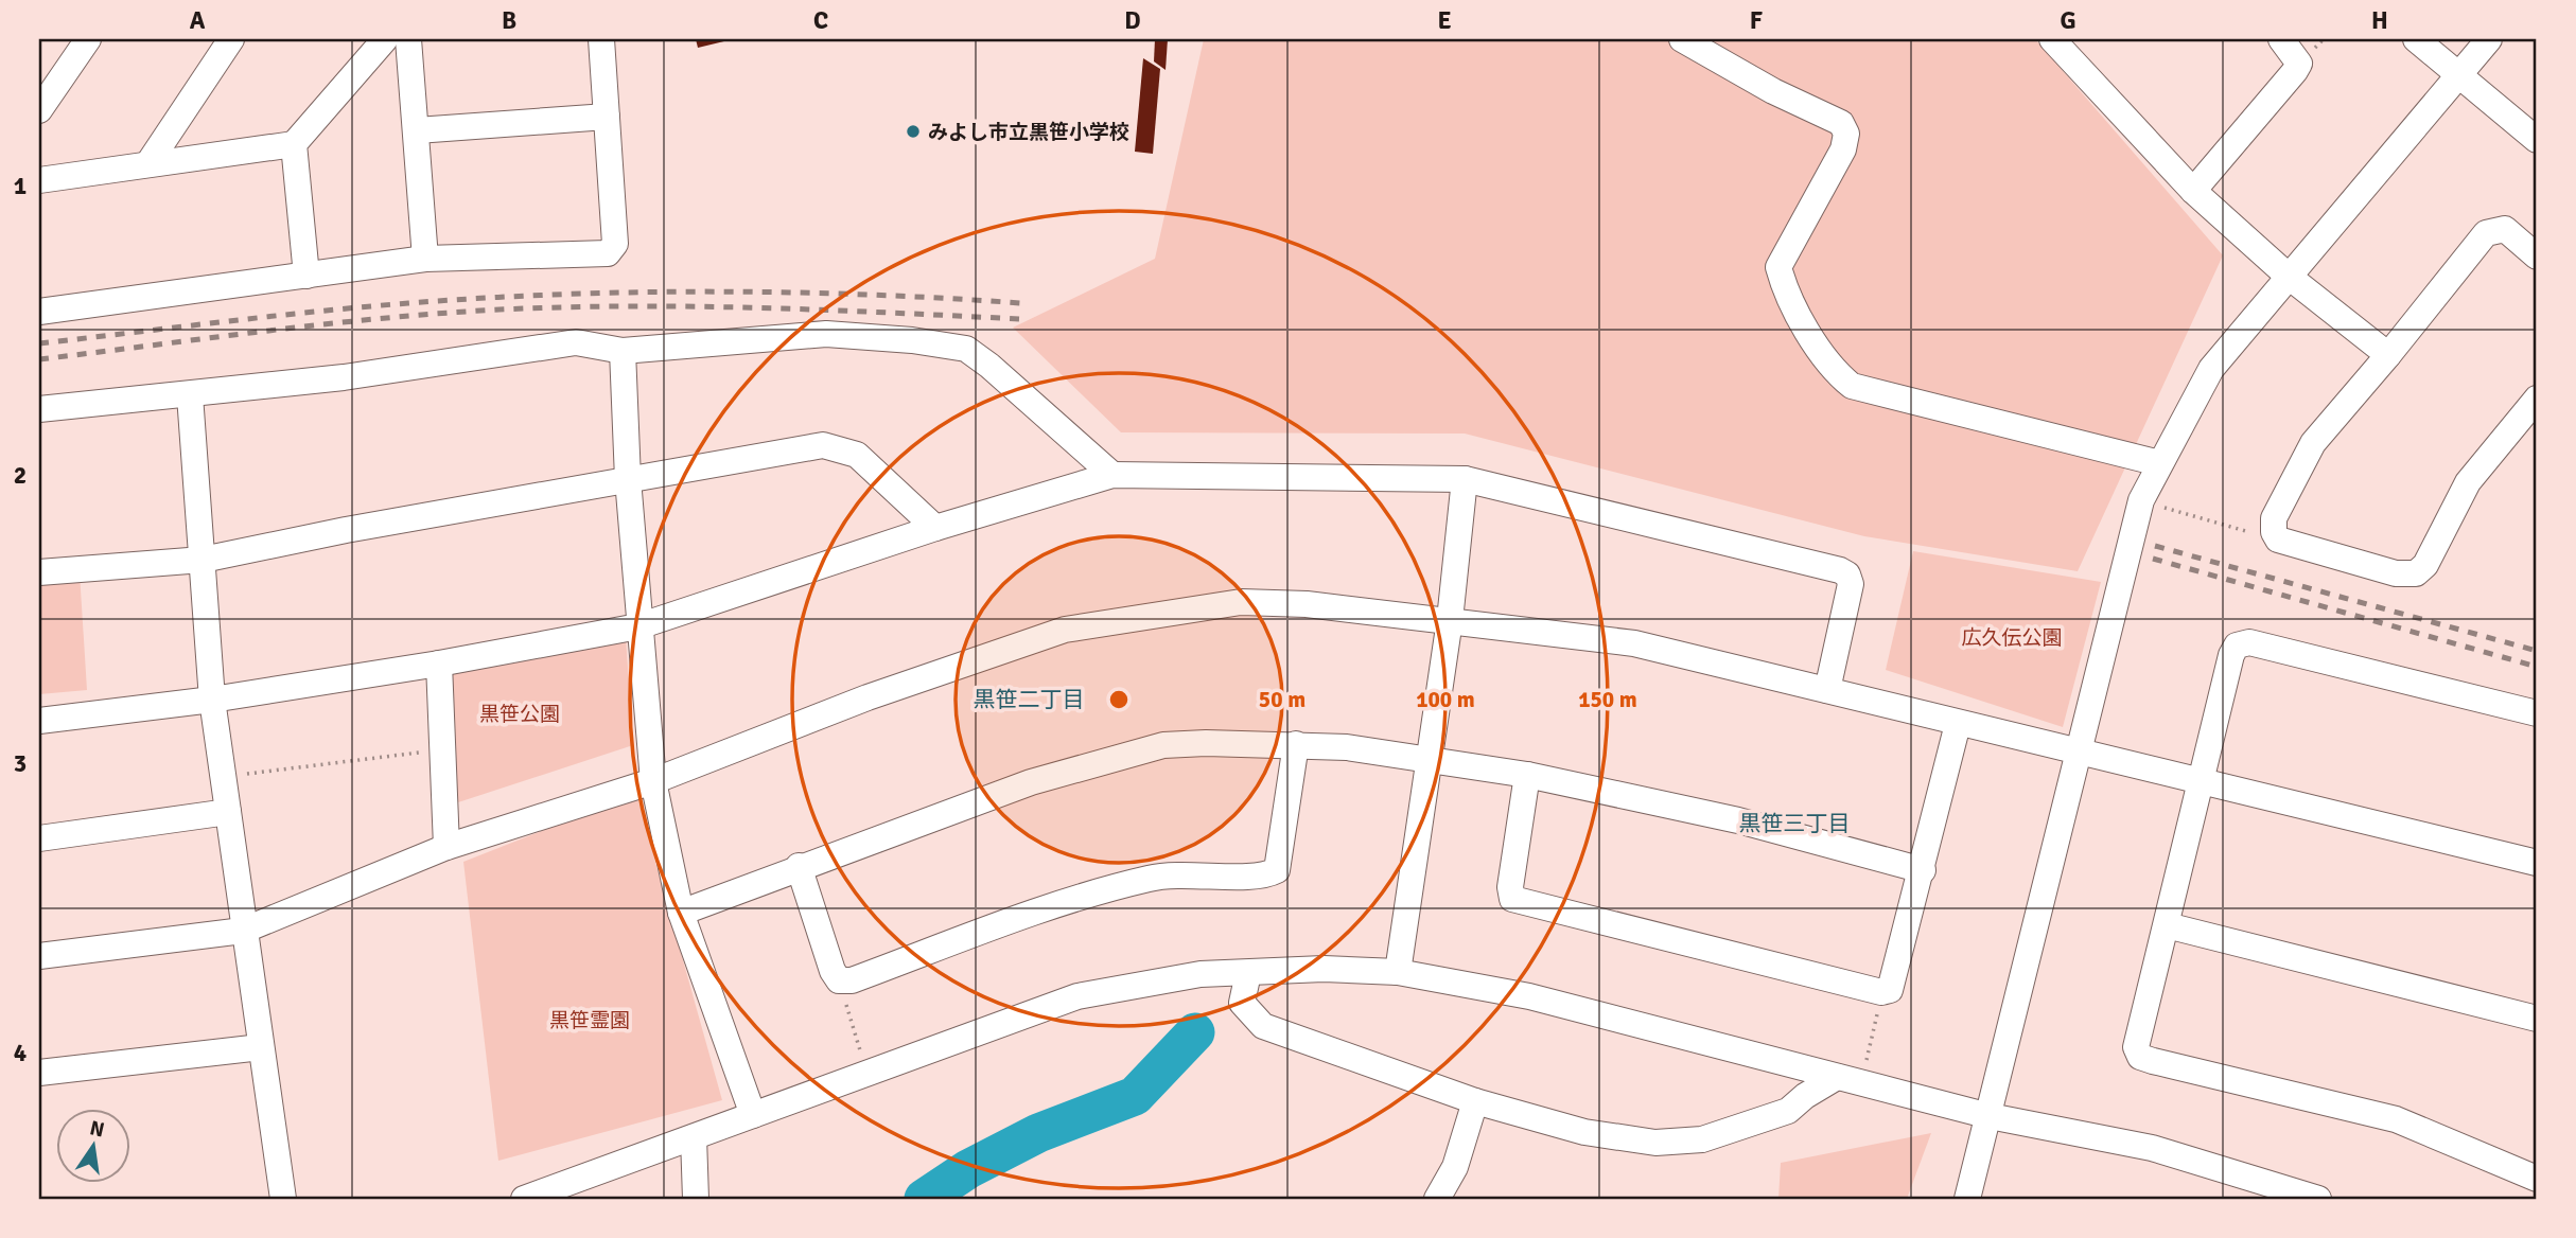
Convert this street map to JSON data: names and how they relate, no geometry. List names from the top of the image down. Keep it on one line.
{"districts":["黒笹二丁目","黒笹三丁目"],"parks":["広久伝公園","黒笹公園","黒笹霊園"],"places":["みよし市立黒笹小学校"],"north":"top","grid":{"columns":["A","B","C","D","E","F","G","H"],"rows":["1","2","3","4"]},"rings":["50 m","100 m","150 m"]}
